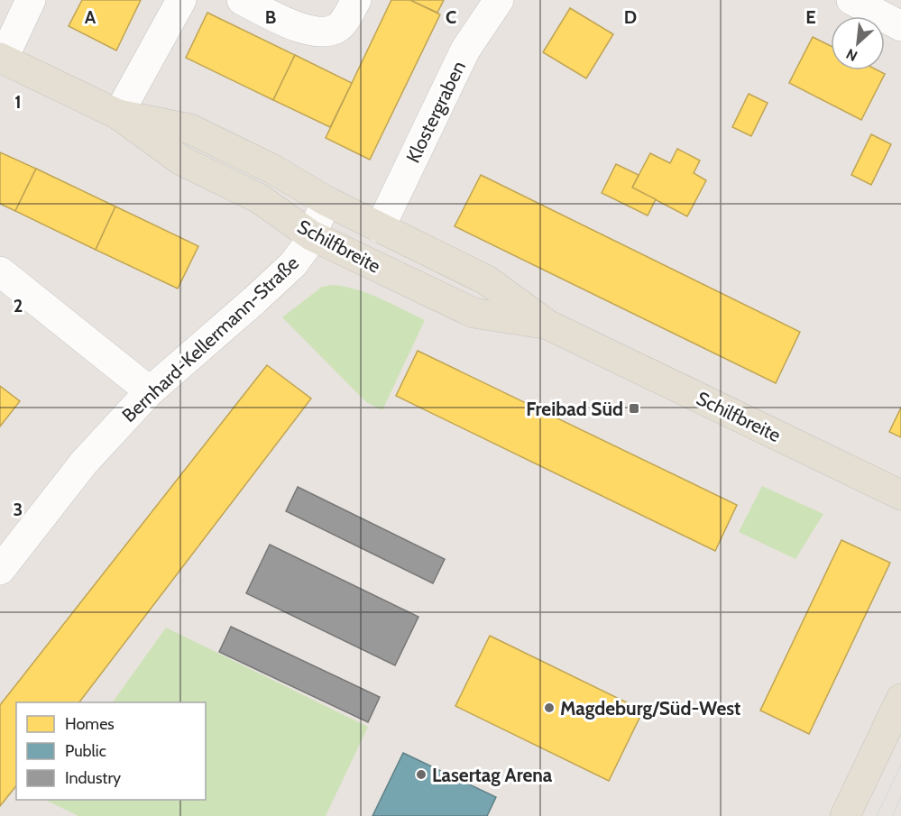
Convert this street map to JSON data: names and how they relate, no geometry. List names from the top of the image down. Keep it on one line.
{"streets":{"main road":["Schilfbreite"],"street":["Klostergraben","Bernhard-Kellermann-Straße"]},"crossings":[["Klostergraben","Schilfbreite"],["Schilfbreite","Bernhard-Kellermann-Straße"]],"places":{"transit":["Freibad Süd"],"other":["Magdeburg/Süd-West","Lasertag Arena"]},"legend":["Homes","Public","Industry"],"north":"bottom left","grid":{"columns":["A","B","C","D","E"],"rows":["1","2","3"]}}
